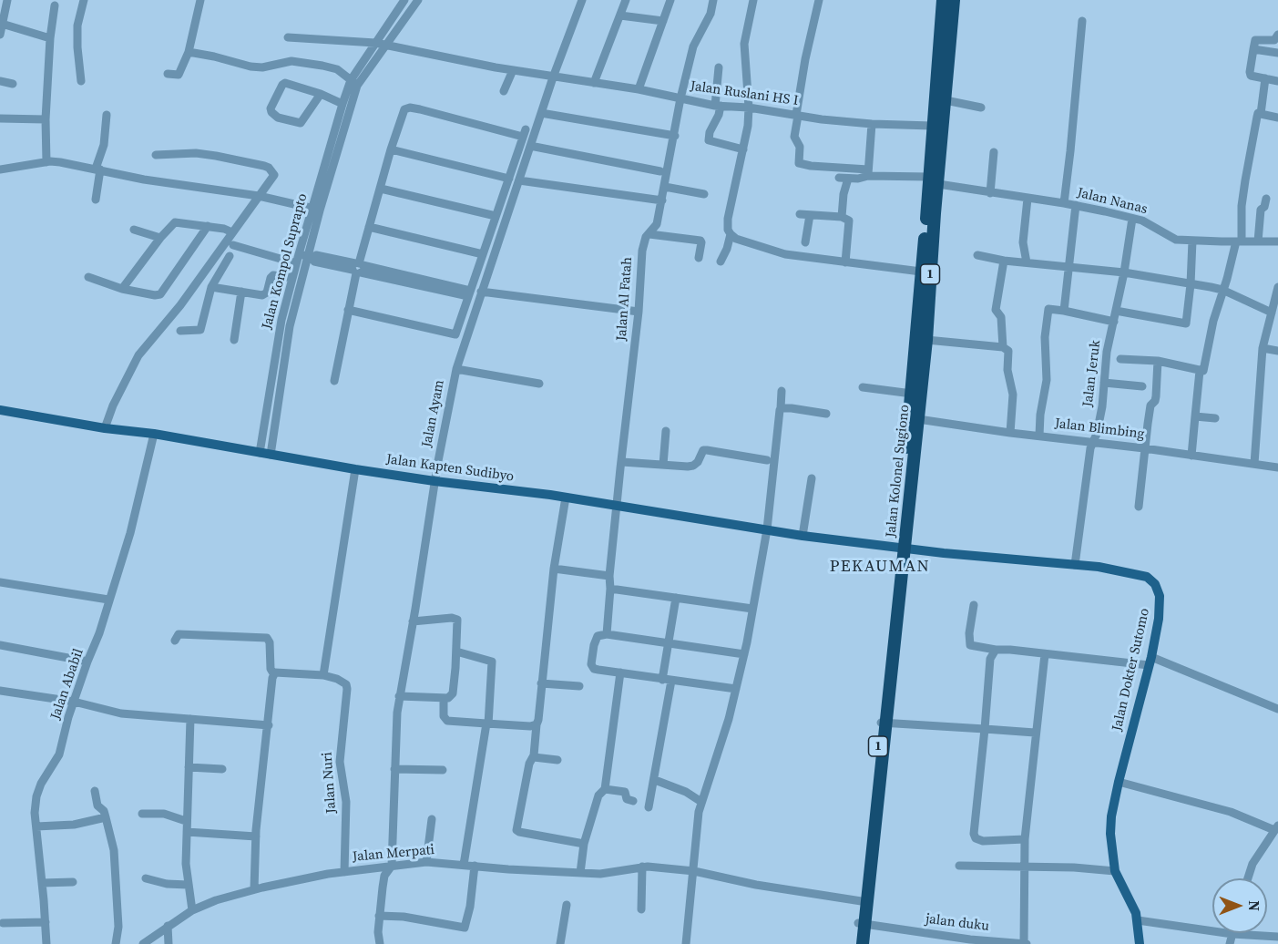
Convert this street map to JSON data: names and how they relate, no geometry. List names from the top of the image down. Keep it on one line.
{"streets":{"highway":["1","Jalan Kolonel Sugiono"],"main road":["Jalan Kapten Sudibyo","Jalan Dokter Sutomo"],"street":["Jalan Ruslani HS I","Jalan Nanas","Jalan Kompol Suprapto","Jalan Al Fatah","Jalan Jeruk","Jalan Ayam","Jalan Blimbing","Jalan Ababil","Jalan Nuri","Jalan Merpati","jalan duku"]},"crossings":[["Jalan Ruslani HS I","Jalan Al Fatah"],["Jalan Ruslani HS I","Jalan Ayam"],["Jalan Ruslani HS I","Jalan Kolonel Sugiono"],["Jalan Nanas","Jalan Jeruk"],["Jalan Nanas","Jalan Kolonel Sugiono"],["Jalan Kompol Suprapto","Jalan Kapten Sudibyo"],["1","Jalan Kapten Sudibyo"],["1","Jalan Kolonel Sugiono"],["1","Jalan Dokter Sutomo"],["1","Jalan Merpati"],["1","jalan duku"],["Jalan Al Fatah","Jalan Kapten Sudibyo"],["Jalan Jeruk","Jalan Blimbing"],["Jalan Jeruk","Jalan Dokter Sutomo"],["Jalan Ayam","Jalan Kapten Sudibyo"],["Jalan Ayam","Jalan Merpati"],["Jalan Blimbing","Jalan Kolonel Sugiono"],["Jalan Kapten Sudibyo","Jalan Kolonel Sugiono"],["Jalan Kapten Sudibyo","Jalan Dokter Sutomo"],["Jalan Kapten Sudibyo","Jalan Ababil"],["Jalan Kolonel Sugiono","Jalan Dokter Sutomo"],["Jalan Nuri","Jalan Merpati"]],"districts":["PEKAUMAN"],"north":"right"}
